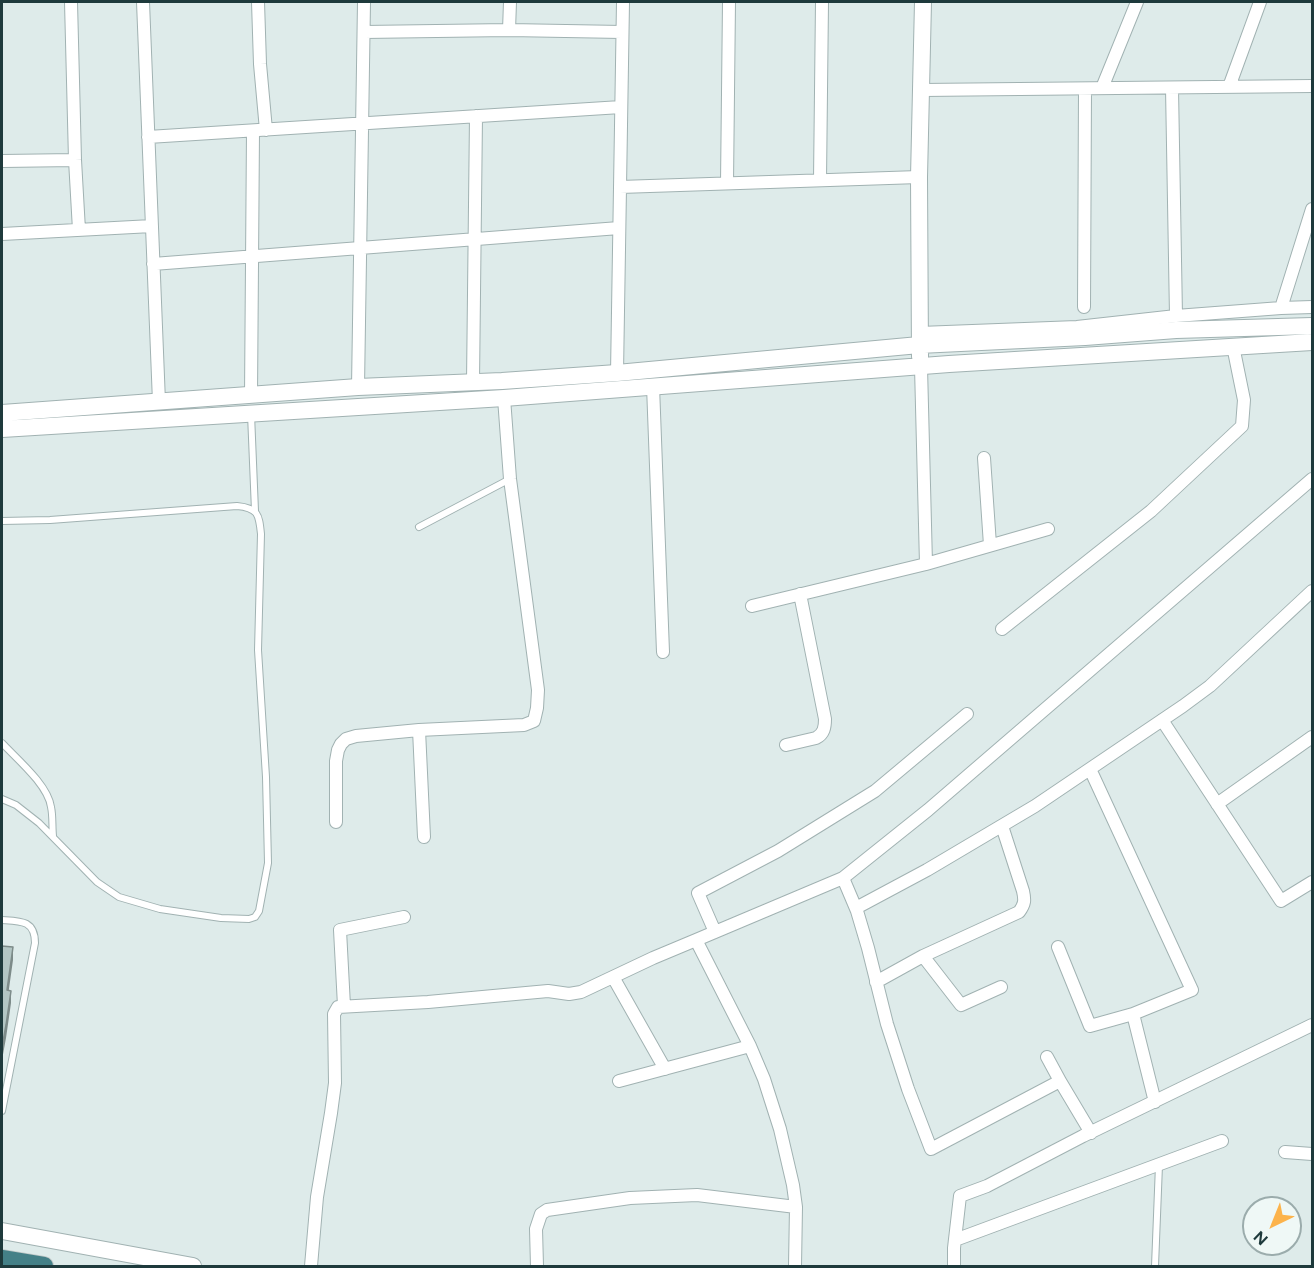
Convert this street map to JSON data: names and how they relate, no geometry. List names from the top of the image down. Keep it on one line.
{"north":"bottom left"}
